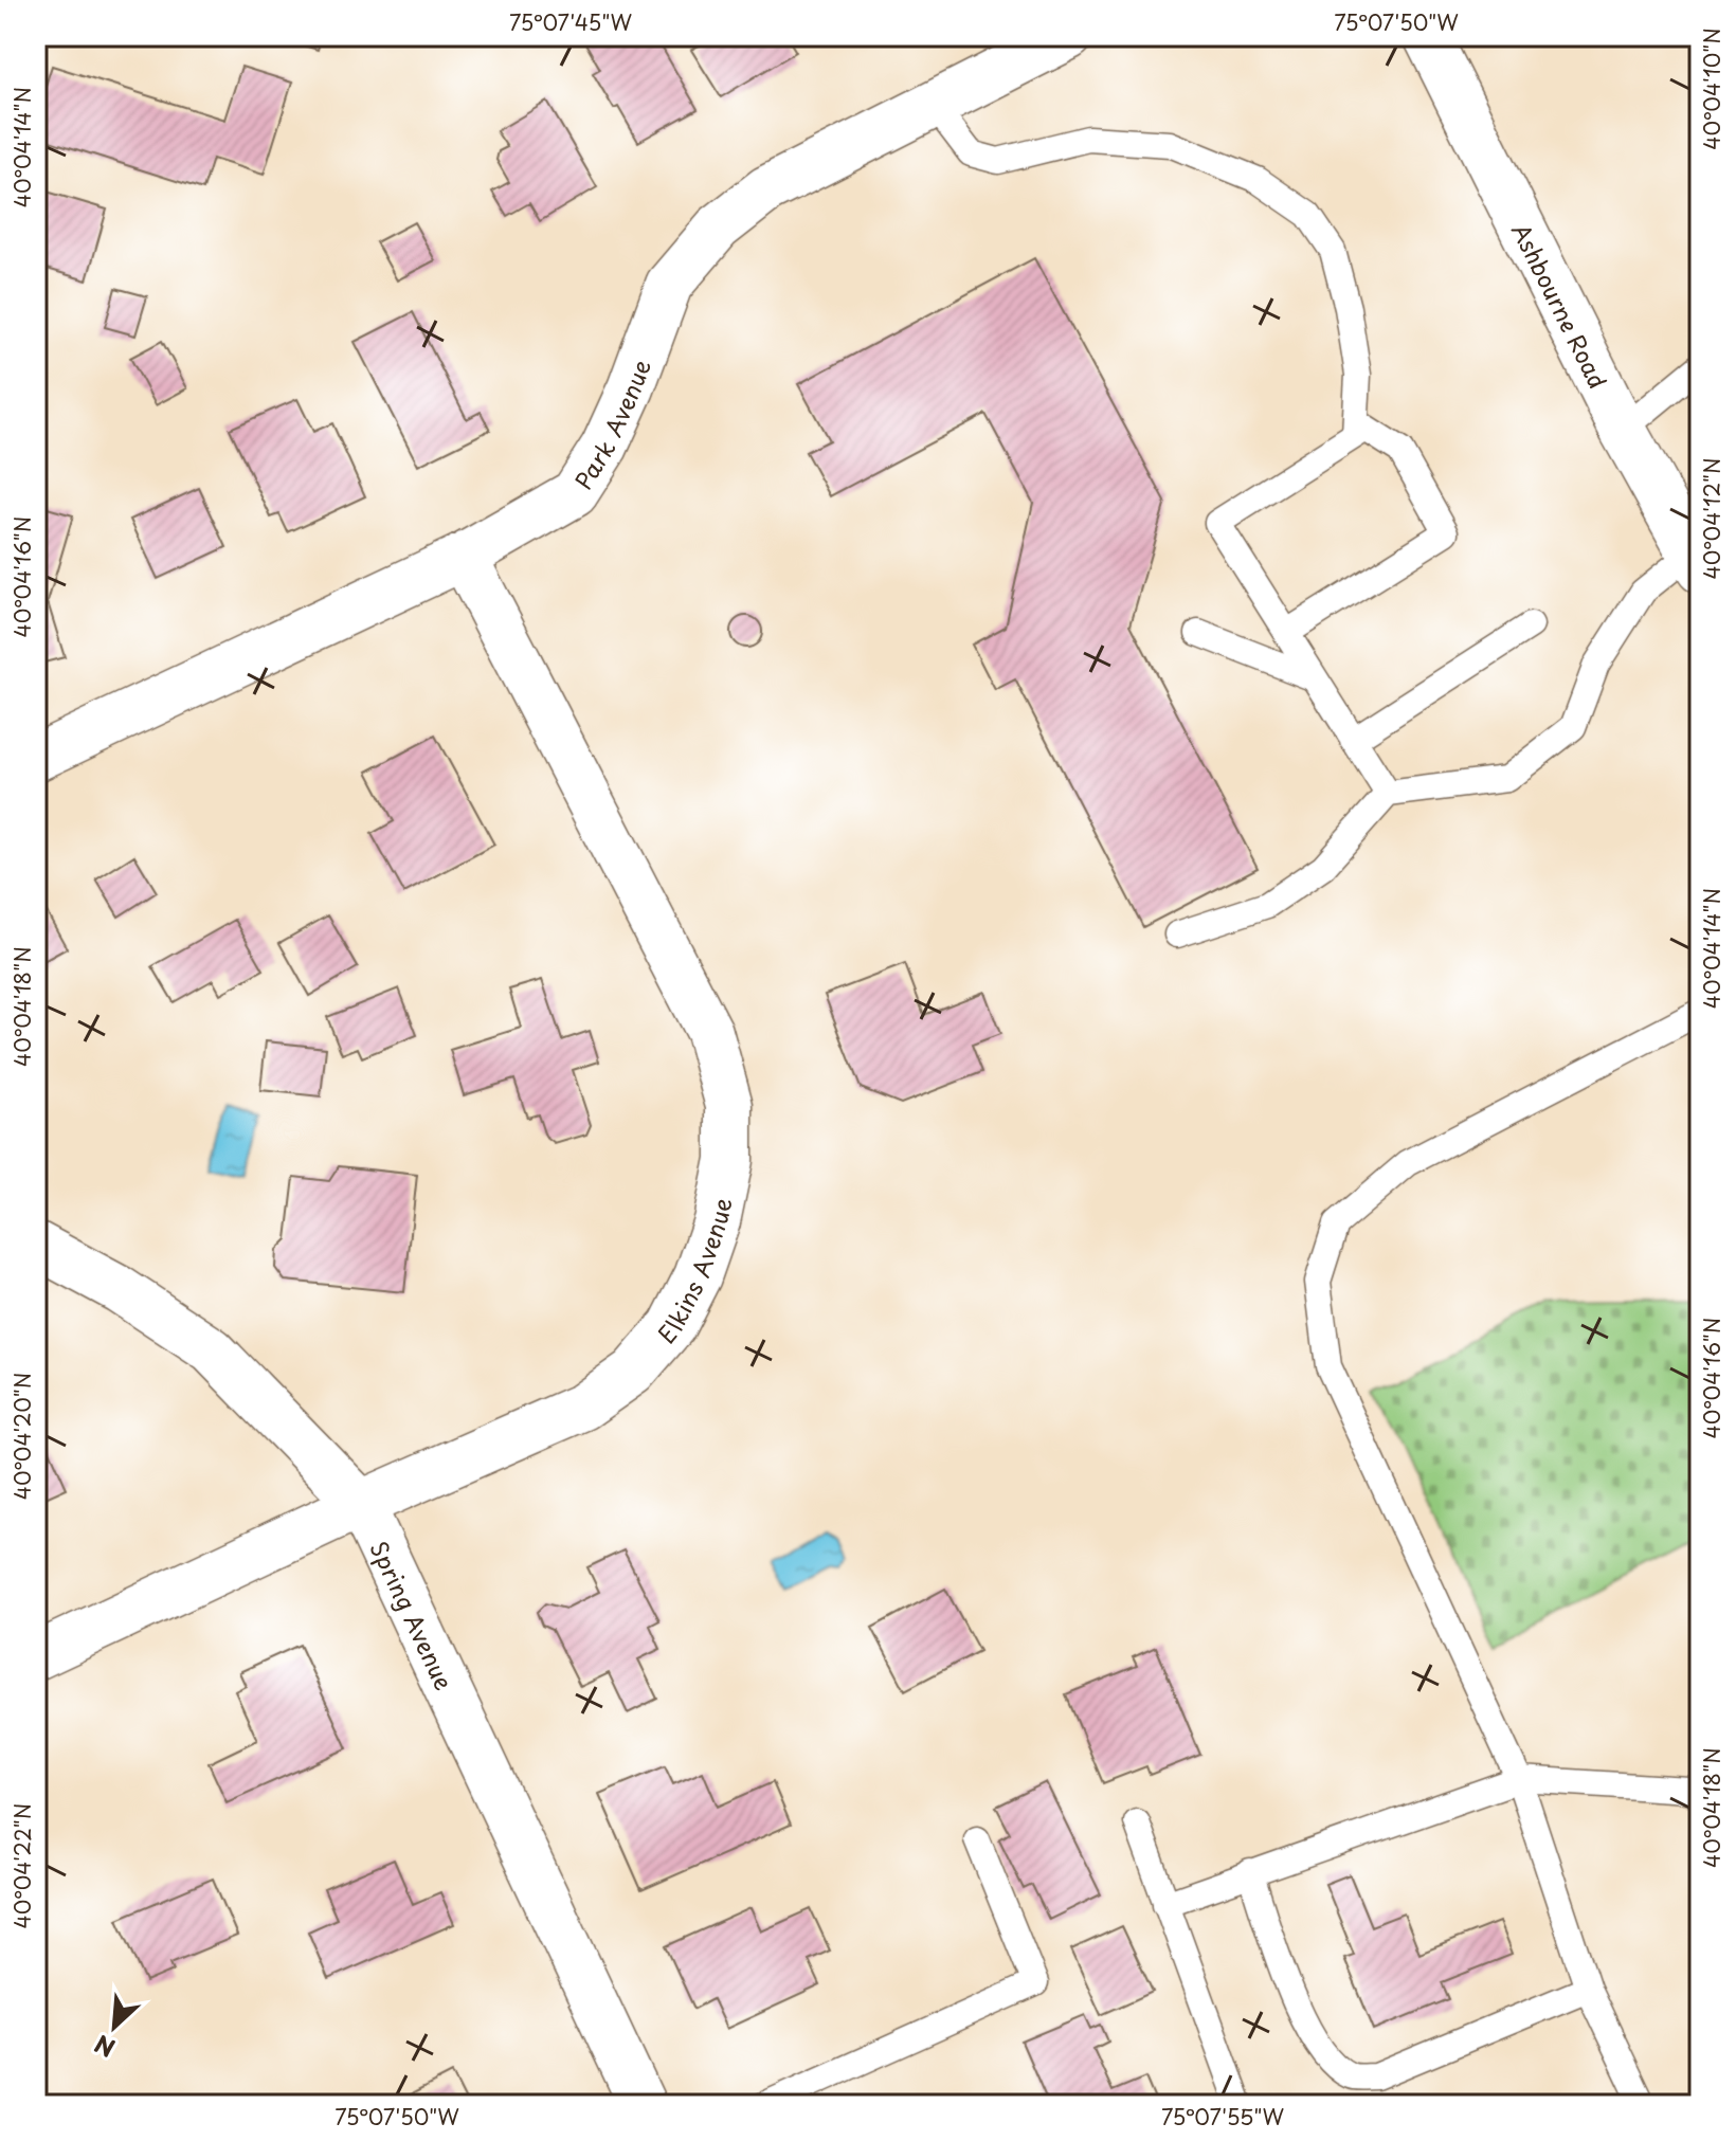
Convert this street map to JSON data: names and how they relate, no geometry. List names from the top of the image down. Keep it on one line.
{"streets":{"street":["Ashbourne Road","Park Avenue","Elkins Avenue","Spring Avenue"]},"crossings":[["Park Avenue","Elkins Avenue"],["Elkins Avenue","Spring Avenue"]],"north":"bottom left","coordinates":["75°07'45\"W","75°07'50\"W","40°04'10\"N","40°04'14\"N","40°04'12\"N","40°04'16\"N","40°04'18\"N","40°04'20\"N","40°04'22\"N","75°07'55\"W"]}
